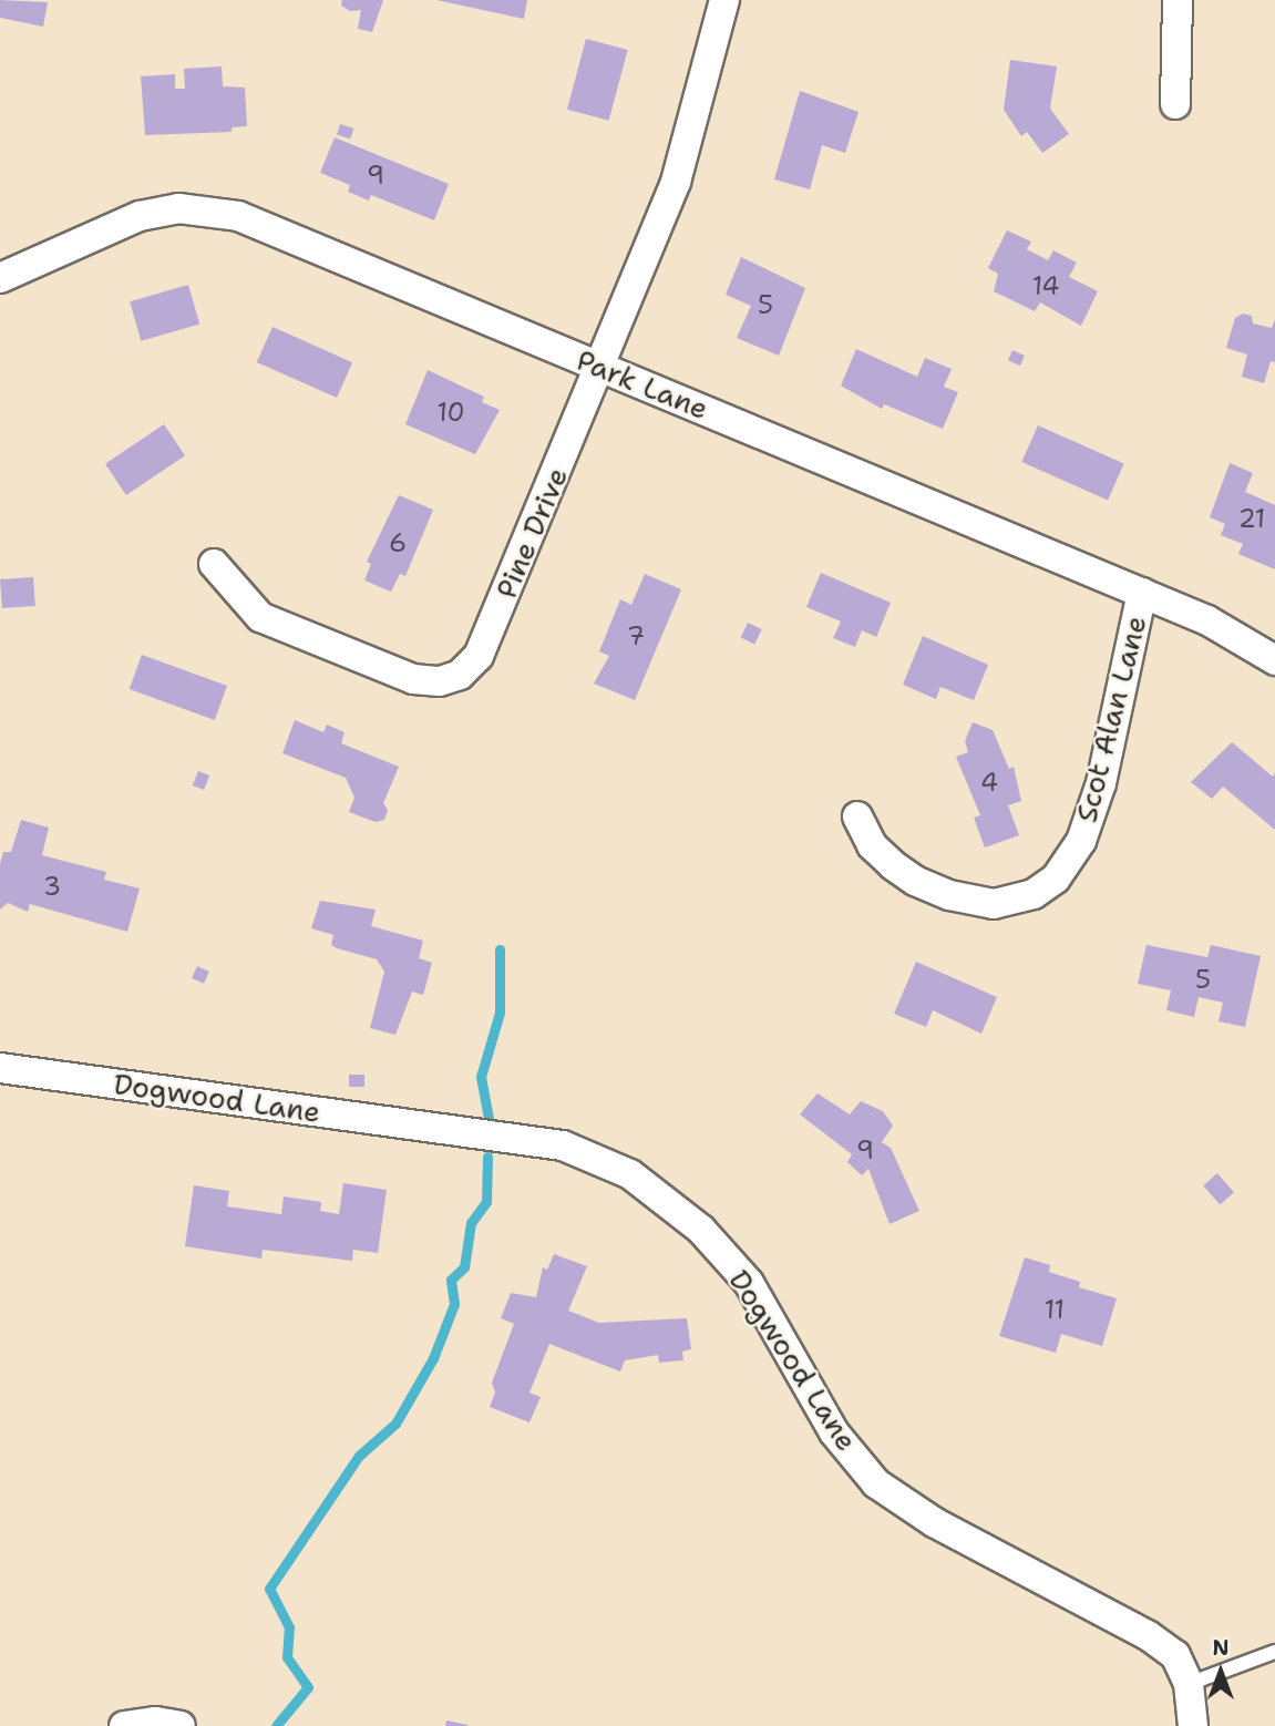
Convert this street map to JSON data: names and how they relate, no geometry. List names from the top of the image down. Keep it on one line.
{"streets":{"street":["Park Lane","Pine Drive","Scot Alan Lane","Dogwood Lane"]},"crossings":[["Park Lane","Pine Drive"],["Park Lane","Scot Alan Lane"]],"house_numbers":["9","14","5","10","21","6","7","4","3","5","9","11"],"north":"top"}
